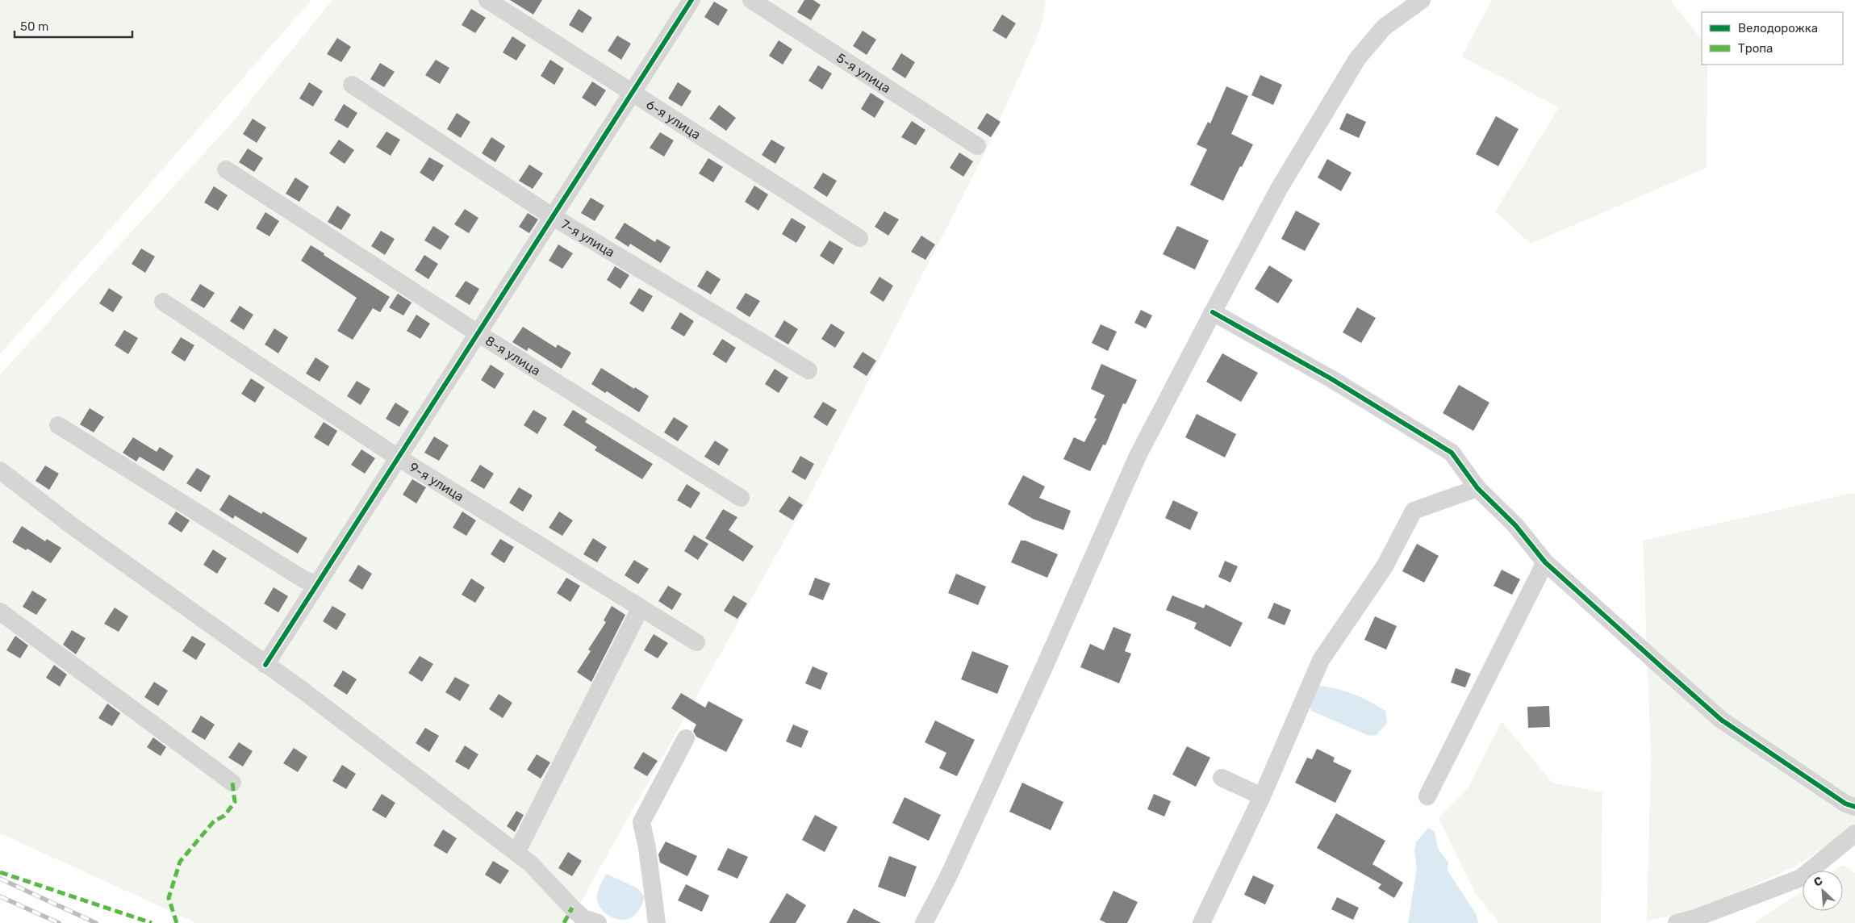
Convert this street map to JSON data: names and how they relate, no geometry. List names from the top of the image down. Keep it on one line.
{"streets":{"street":["5-я улица","6-я улица","7-я улица","8-я улица","9-я улица"]},"legend":["Велодорожка","Тропа"],"scale_bar":"50 m","north":"top left"}
